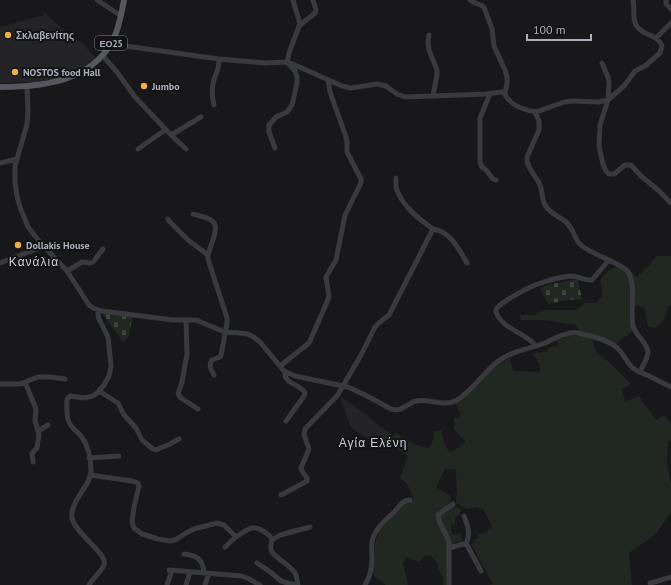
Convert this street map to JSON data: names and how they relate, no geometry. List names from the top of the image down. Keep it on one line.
{"streets":{"main road":["ΕΟ25"]},"districts":["Κανάλια","Αγία Ελένη"],"places":["Σκλαβενίτης","NOSTOS food Hall","Jumbo","Dollakis House"],"scale_bar":"100 m"}
